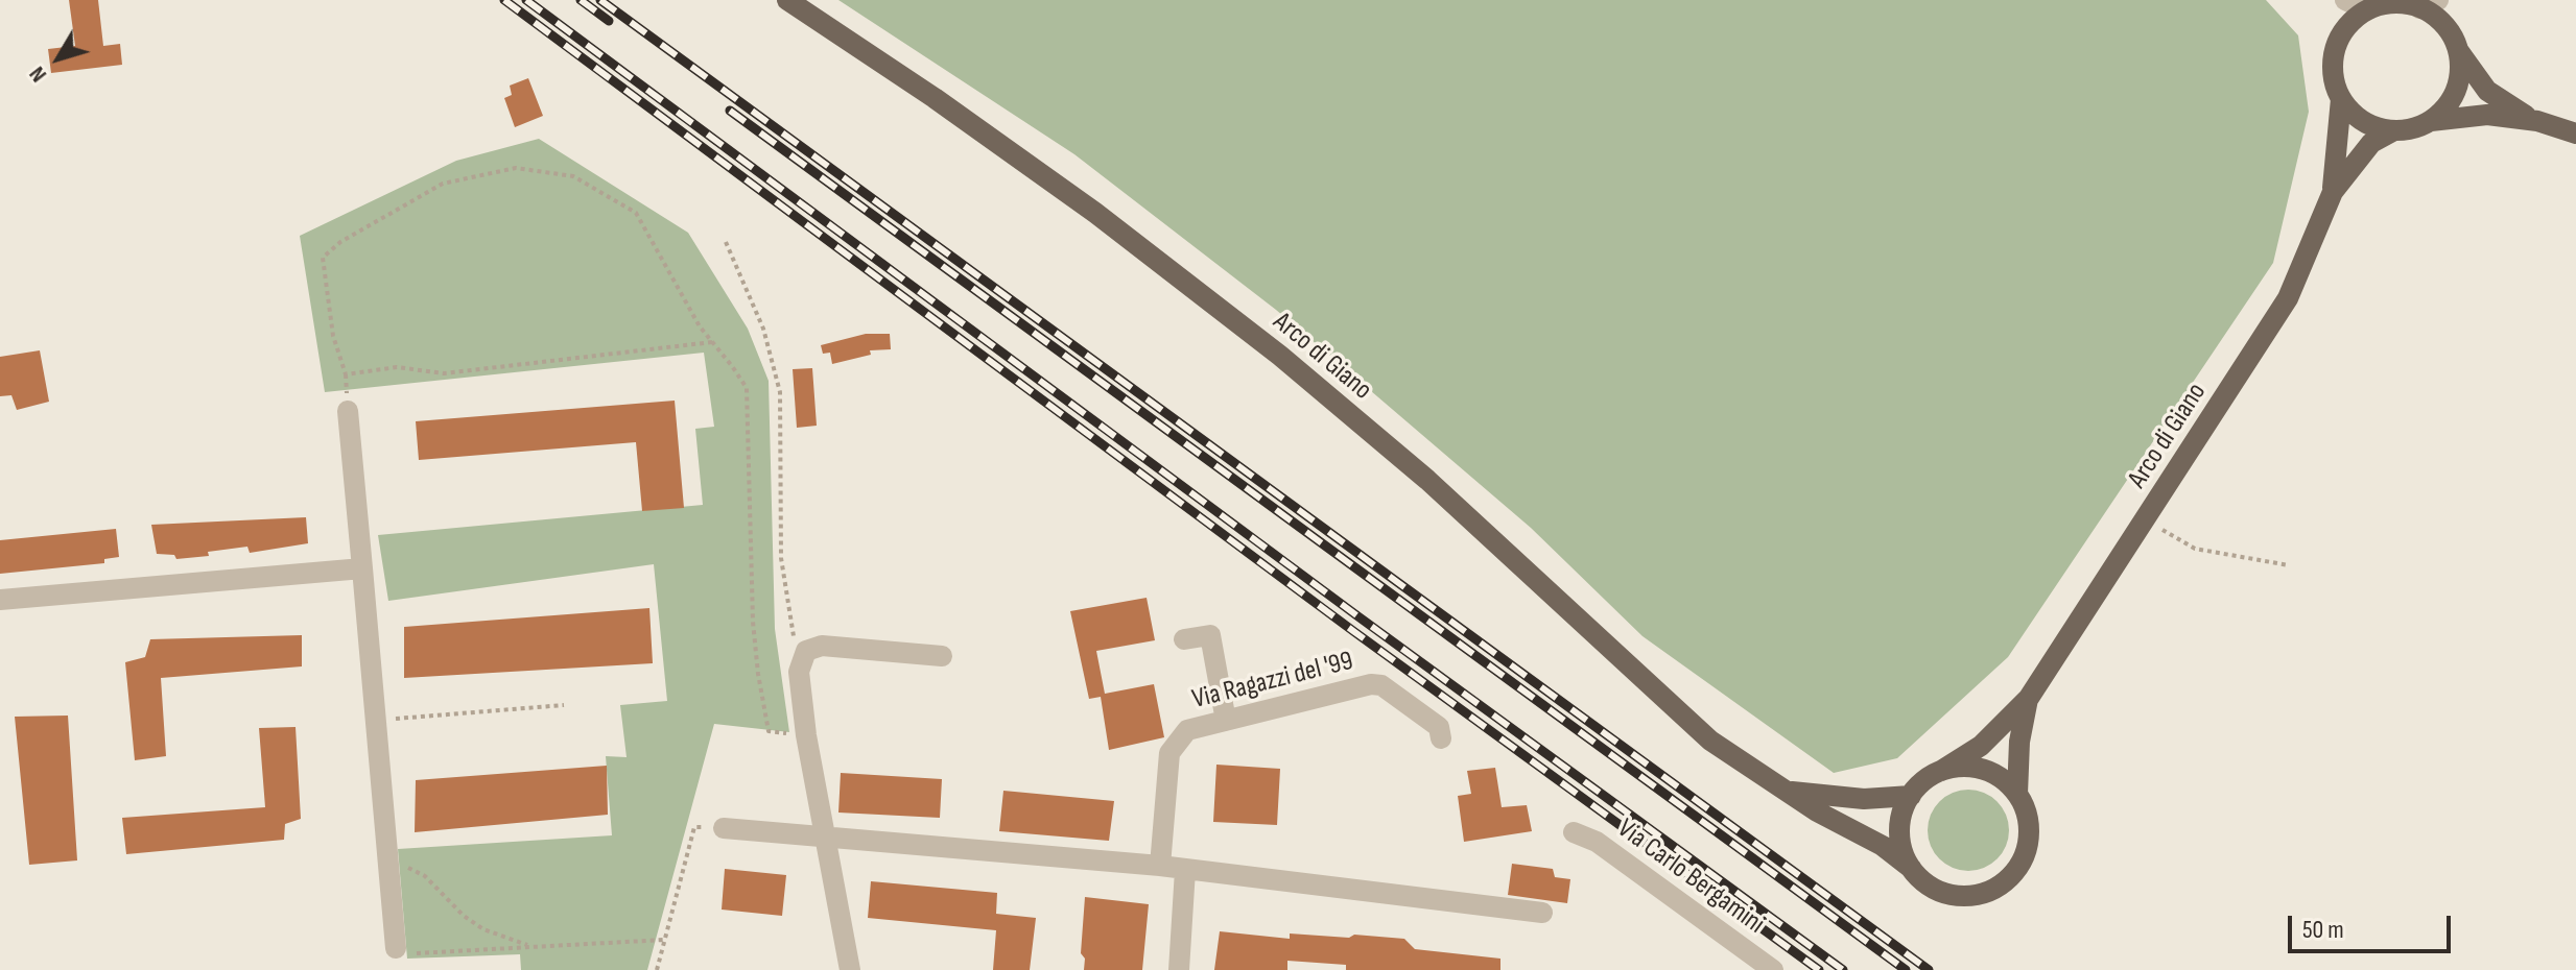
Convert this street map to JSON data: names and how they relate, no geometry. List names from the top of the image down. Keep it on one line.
{"streets":{"main road":["Arco di Giano"],"street":["Via Ragazzi del '99","Via Carlo Bergamini"]},"scale_bar":"50 m","north":"bottom left"}
